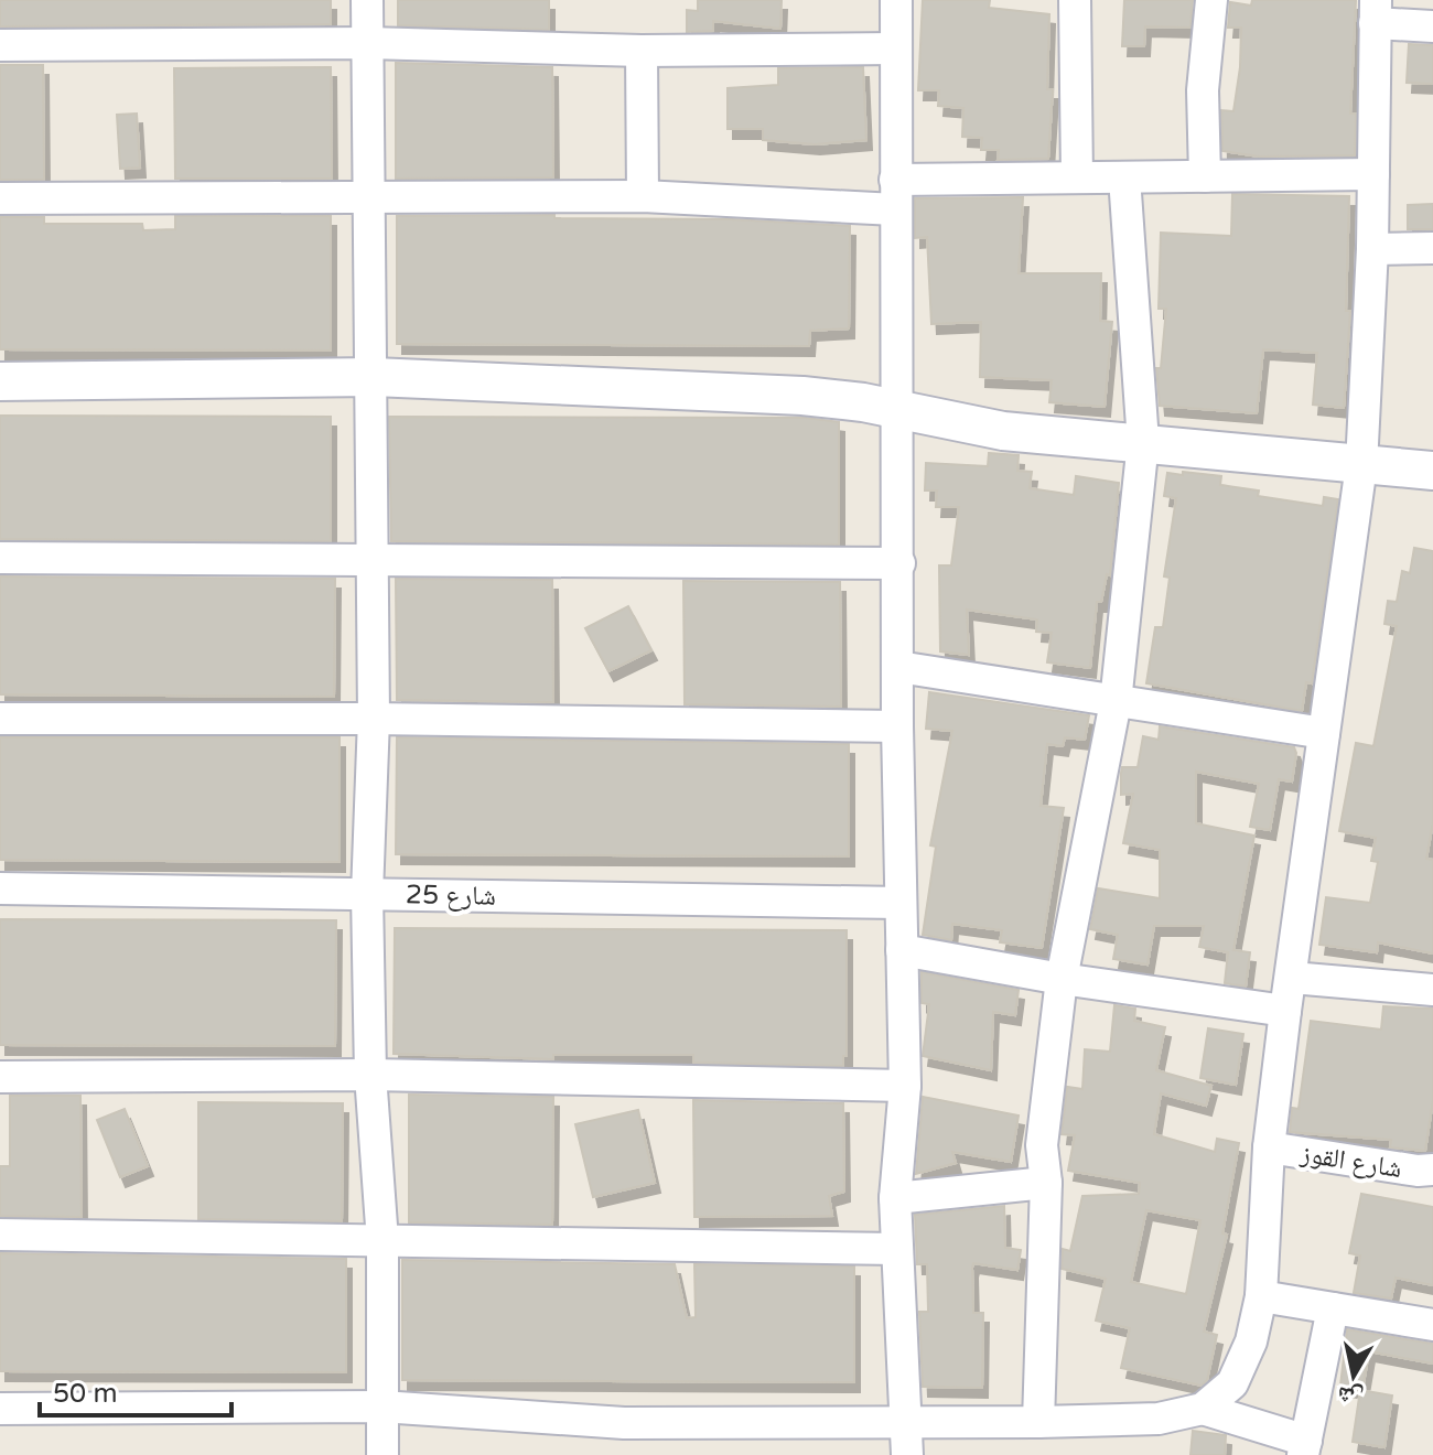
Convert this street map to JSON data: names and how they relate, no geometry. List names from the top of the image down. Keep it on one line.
{"streets":{"street":["شارع 25","شارع القوز"]},"scale_bar":"50 m","north":"bottom"}
